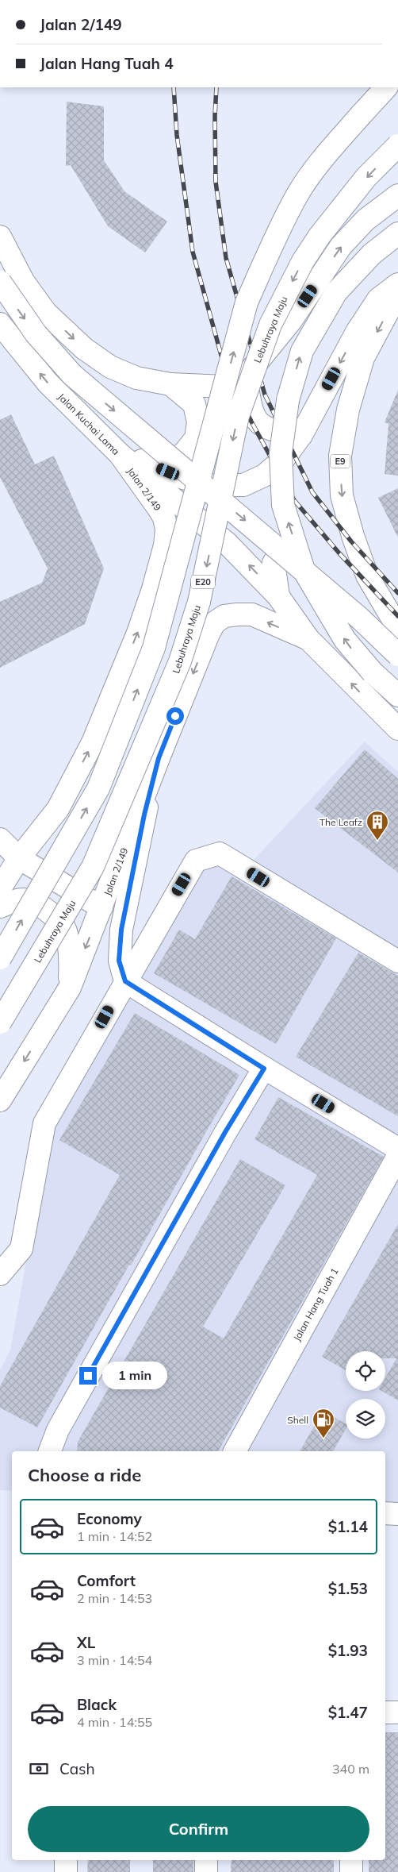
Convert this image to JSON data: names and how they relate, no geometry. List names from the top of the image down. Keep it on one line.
{"streets":{"main road":["Lebuhraya Maju","Jalan Kuchai Lama","E9","Jalan 2/149","E20","Jalan Hang Tuah 1"]},"crossings":[["Jalan Kuchai Lama","Jalan 2/149"]],"places":{"building":["The Leafz"],"fuel station":["Shell"]},"page":{"banner":["Jalan 2/149","Jalan Hang Tuah 4"],"bubble":"1 min","heading":"Choose a ride","list":[{"name":"Economy","note":"1 min · 14:52","value":"$1.14"},{"name":"Comfort","note":"2 min · 14:53","value":"$1.53"},{"name":"XL","note":"3 min · 14:54","value":"$1.93"},{"name":"Black","note":"4 min · 14:55","value":"$1.47"}],"pay":["Cash","340 m"],"buttons":"Confirm"}}
